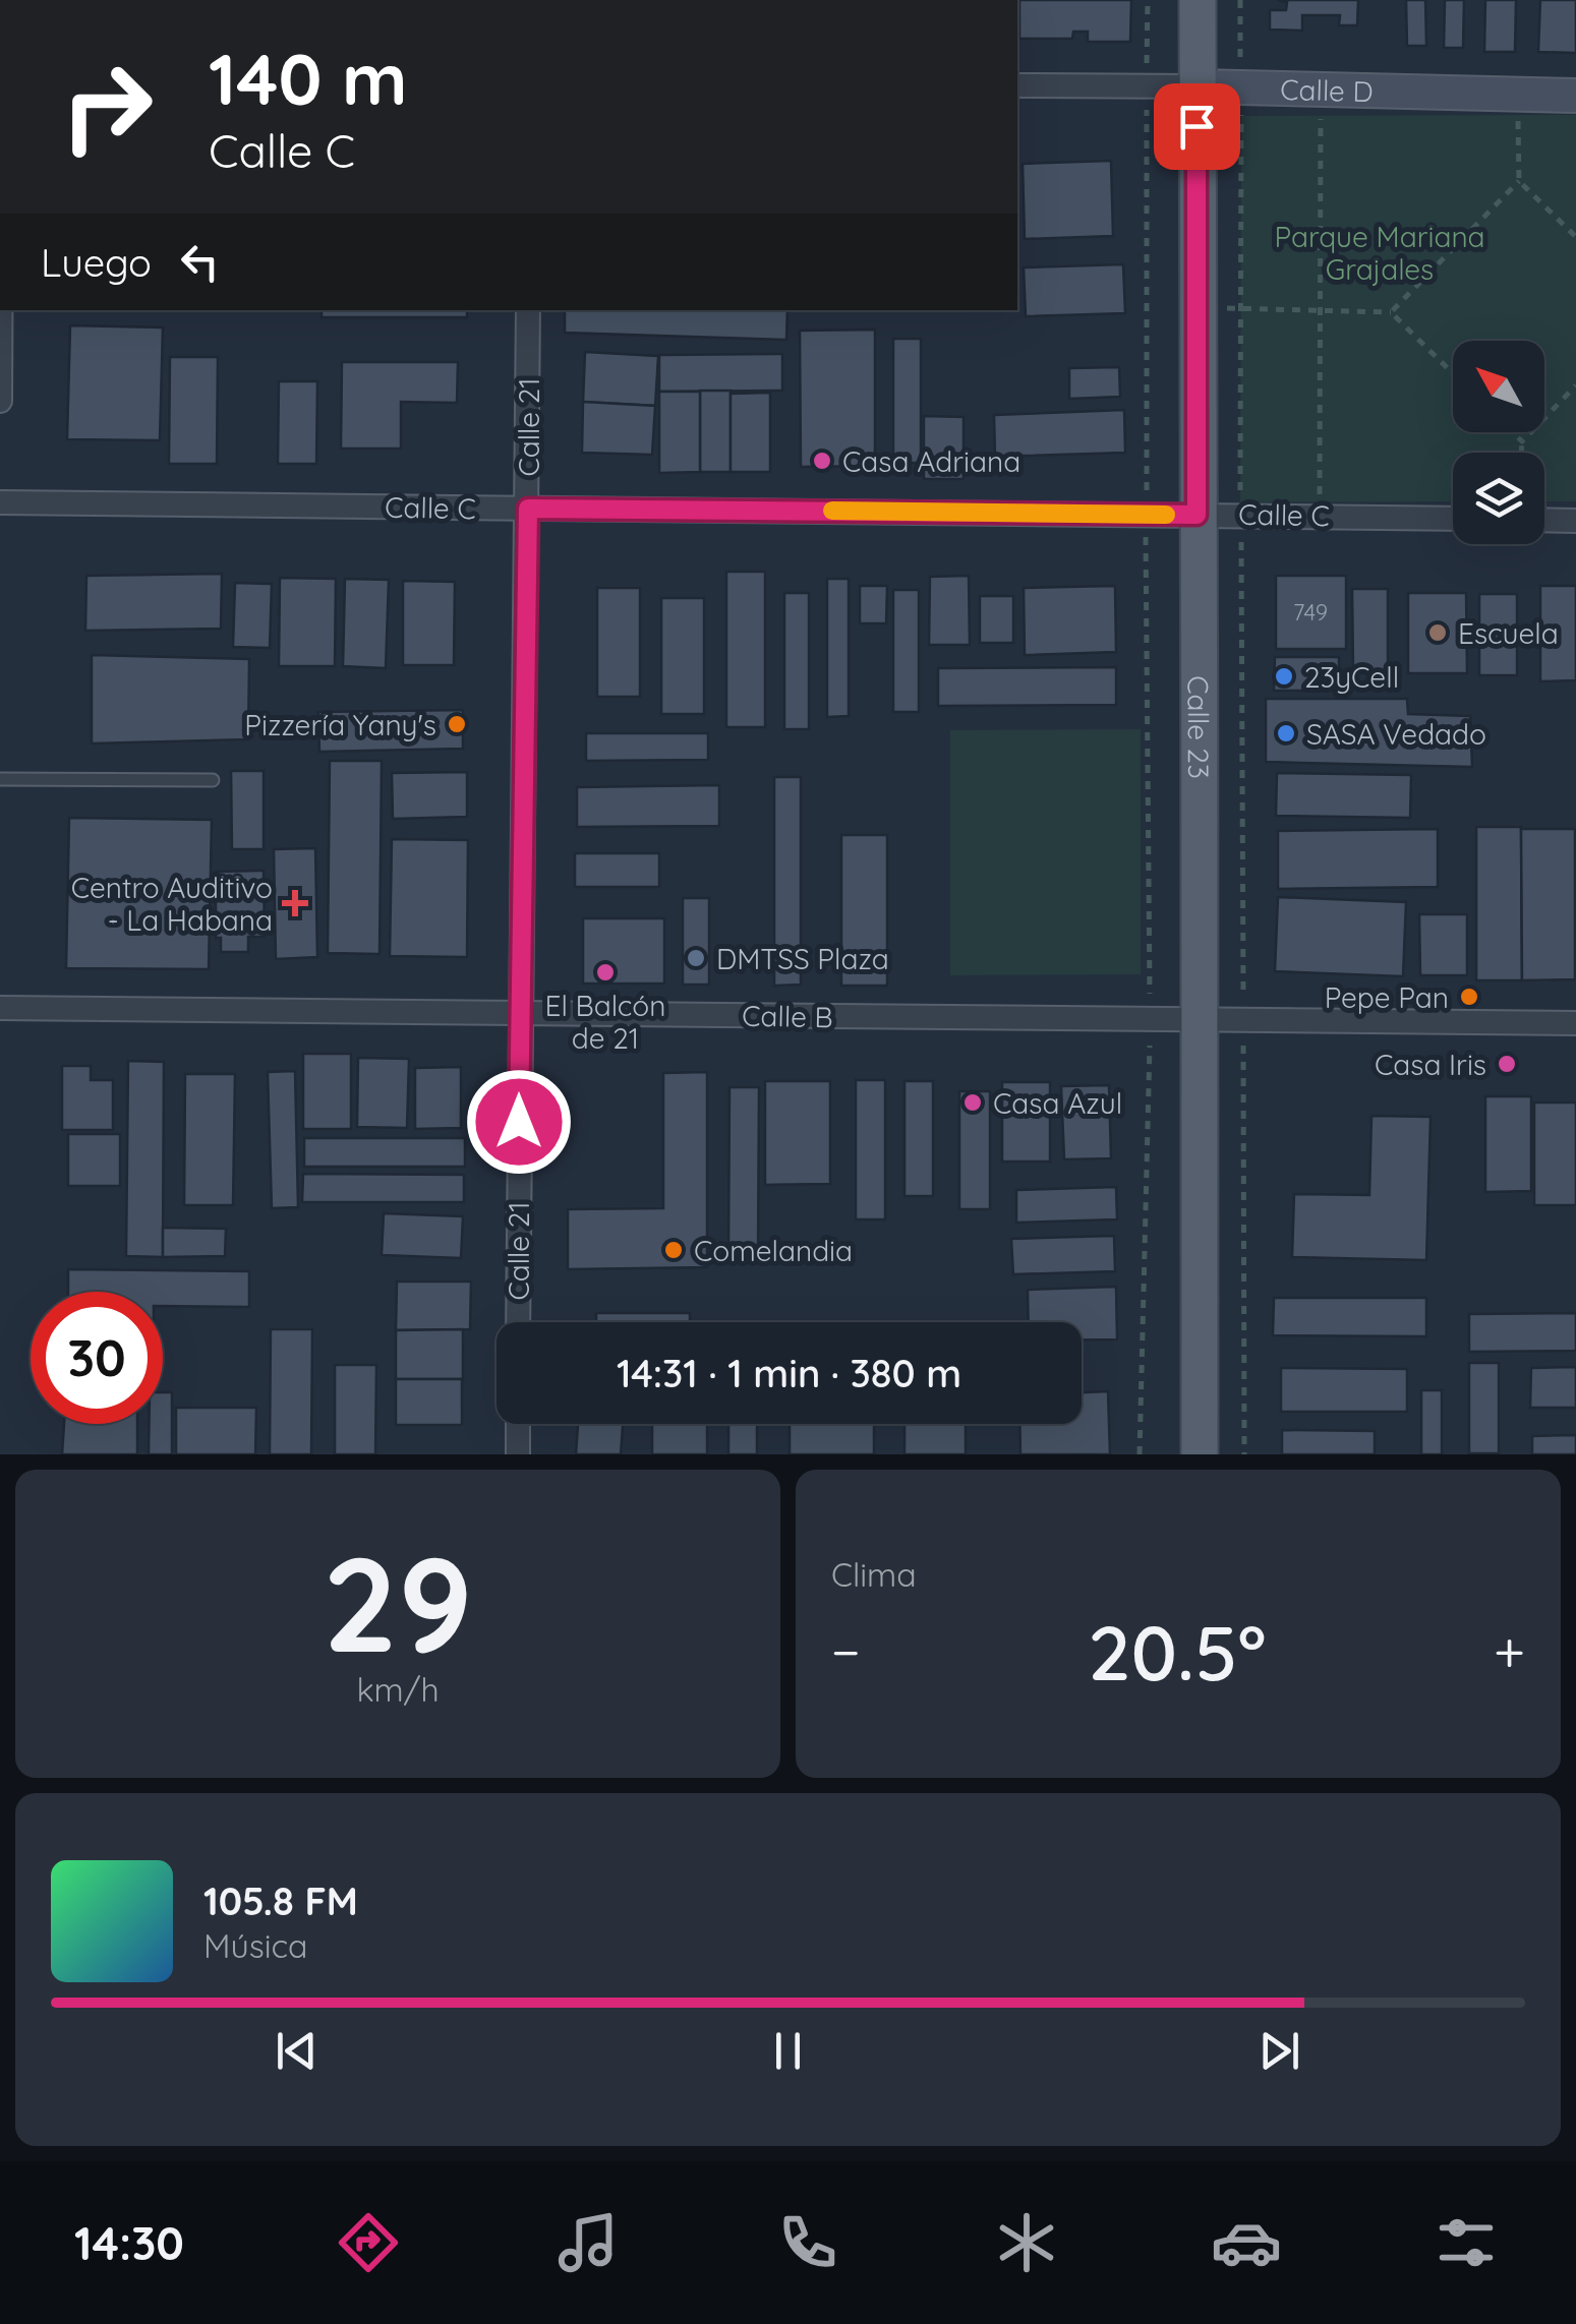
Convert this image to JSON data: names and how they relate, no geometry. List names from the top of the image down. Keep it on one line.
{"streets":{"main road":["Calle 23"],"street":["Calle D","Calle 21","Calle C","Calle B"]},"crossings":[["Calle D","Calle 23"],["Calle 21","Calle C"],["Calle 21","Calle B"],["Calle C","Calle 23"],["Calle 23","Calle B"]],"parks":["Parque Mariana Grajales"],"places":{"other":["Casa Adriana","Escuela","23yCell","Pizzería Yany's","SASA Vedado","DMTSS Plaza","El Balcón de 21","Pepe Pan","Casa Iris","Casa Azul","Comelandia"],"health":["Centro Auditivo - La Habana"]},"house_numbers":["749"],"north":"top left","page":{"turn":["140 m","Calle C"],"then":"Luego","limit":"30","trip":"14:31 · 1 min · 380 m","tile":[["29","km/h"],"Clima"],"heat":["−","20.5°","+"],"song":["105.8 FM","Música"],"tabs":"14:30"}}
